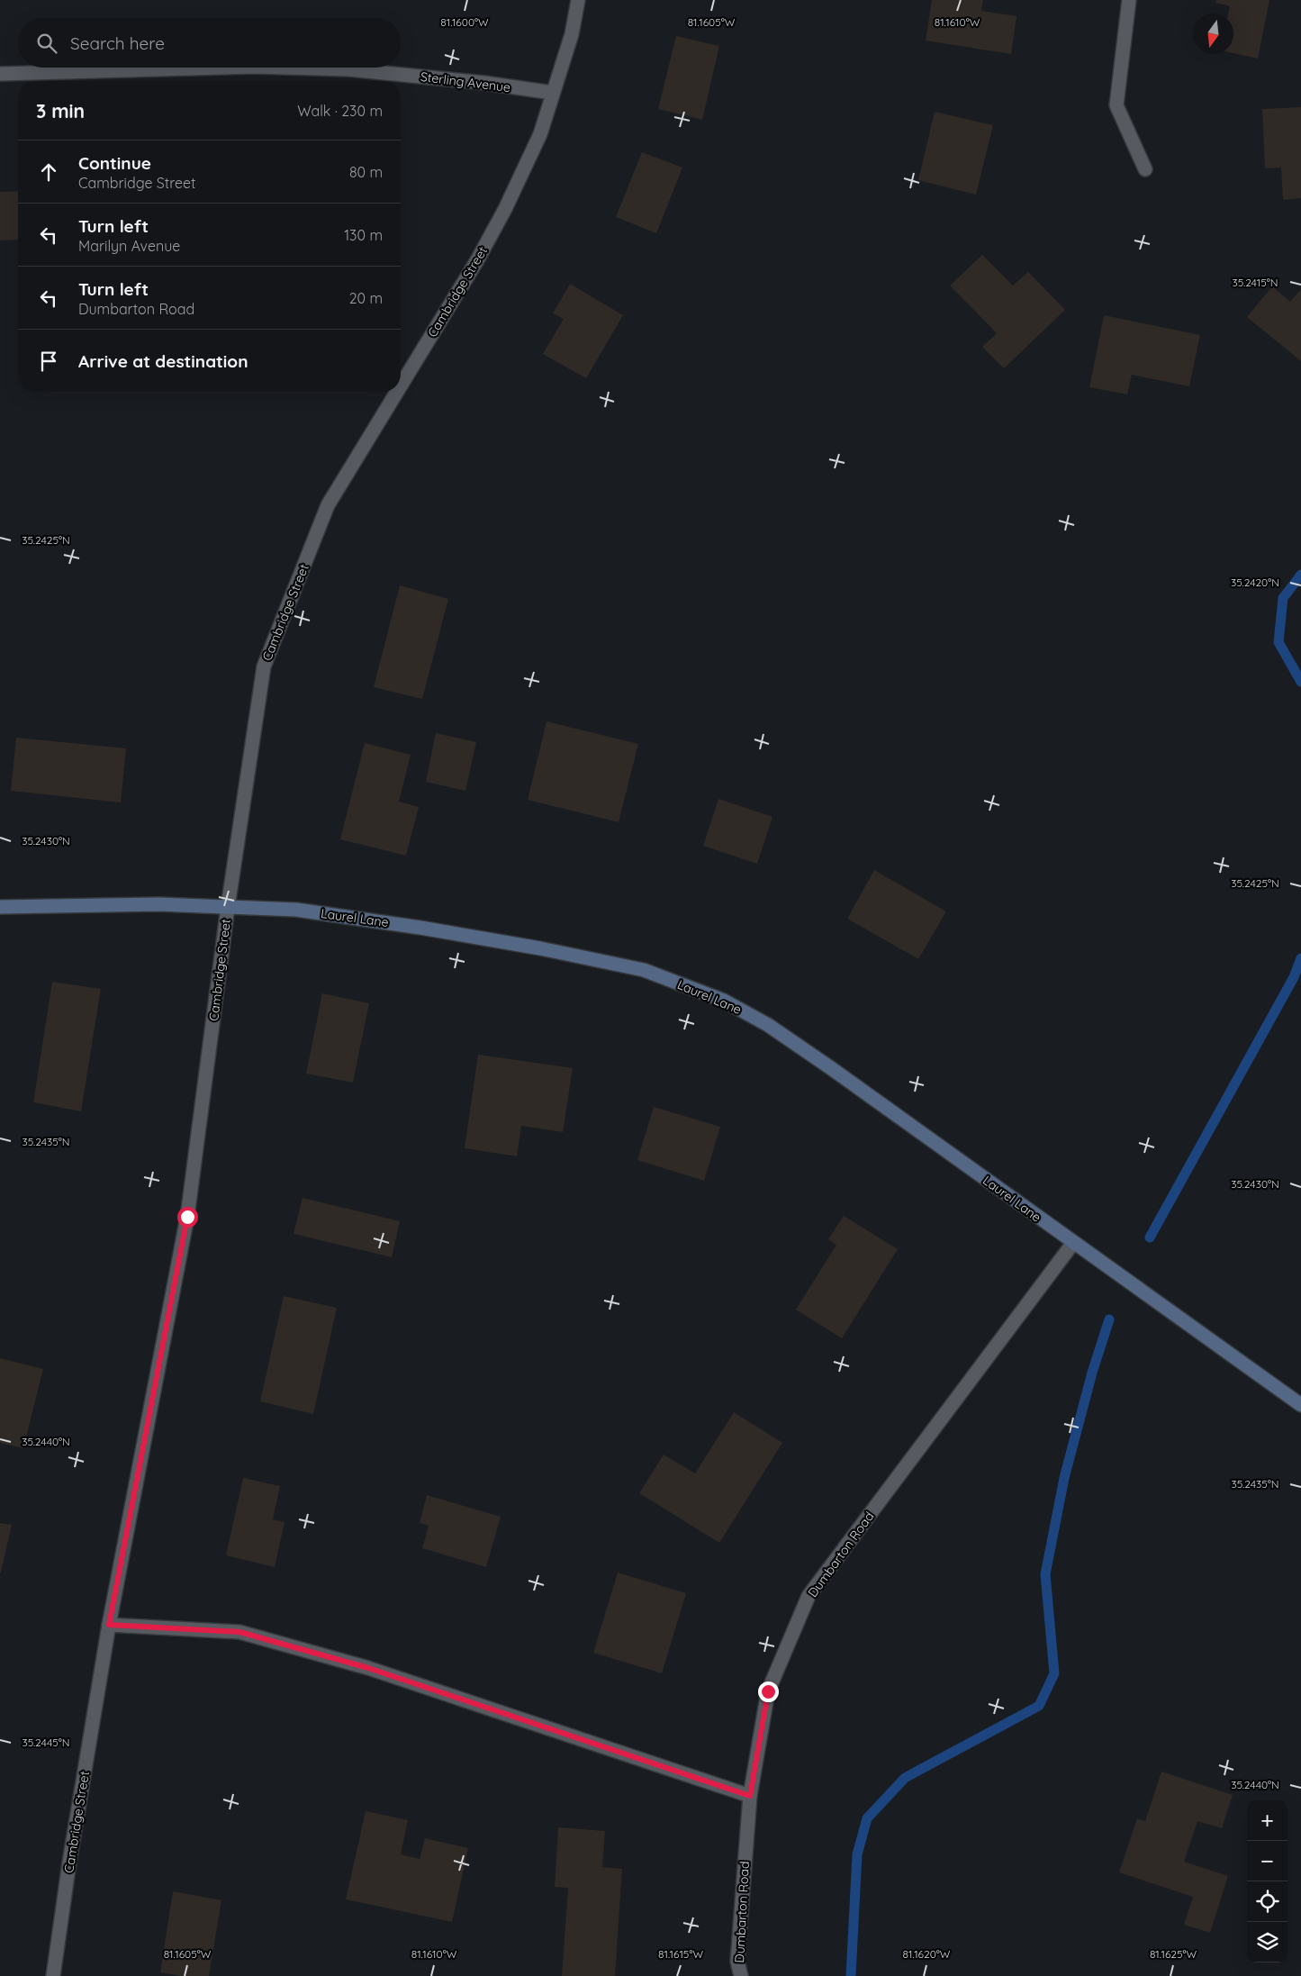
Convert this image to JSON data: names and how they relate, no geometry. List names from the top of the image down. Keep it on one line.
{"streets":{"street":["Sterling Avenue","Cambridge Street","Laurel Lane","Dumbarton Road"]},"crossings":[["Sterling Avenue","Cambridge Street"],["Cambridge Street","Laurel Lane"],["Laurel Lane","Dumbarton Road"]],"north":"bottom","page":{"search":"Search here","heading":["3 min","Walk · 230 m"],"list":[["Continue","Cambridge Street","80 m"],["Turn left","Marilyn Avenue","130 m"],["Turn left","Dumbarton Road","20 m"],"Arrive at destination"],"map_buttons":["+","−"]},"coordinates":["81.1600°W","81.1605°W","81.1610°W","35.2415°N","35.2425°N","35.2420°N","35.2430°N","35.2435°N","35.2440°N","35.2445°N","81.1615°W","81.1620°W","81.1625°W"]}
